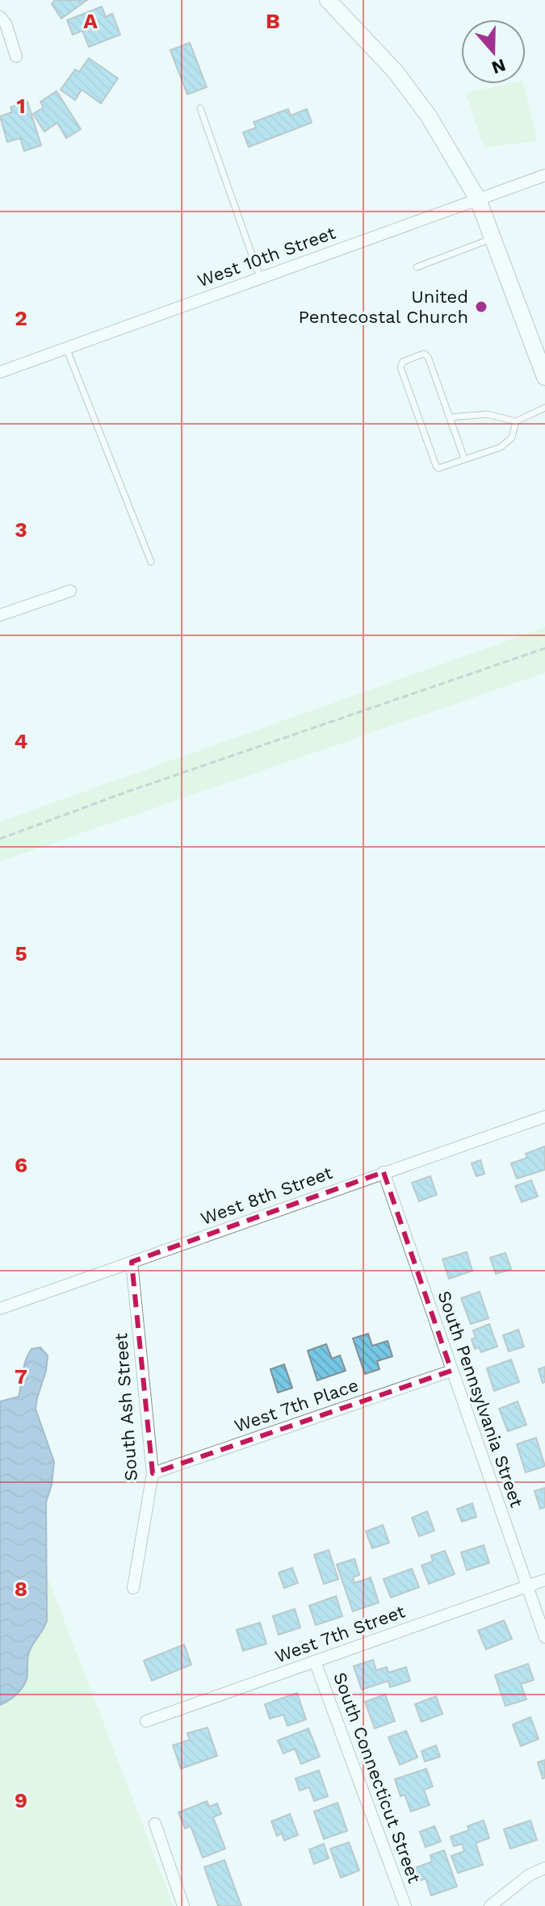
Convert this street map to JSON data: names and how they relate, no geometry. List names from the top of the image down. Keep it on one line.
{"streets":{"street":["West 10th Street","West 8th Street","South Pennsylvania Street","West 7th Place","South Ash Street","West 7th Street","South Connecticut Street"]},"crossings":[["West 8th Street","South Pennsylvania Street"],["West 8th Street","South Ash Street"],["South Pennsylvania Street","West 7th Place"],["South Pennsylvania Street","West 7th Street"],["West 7th Place","South Ash Street"],["West 7th Street","South Connecticut Street"]],"places":["United Pentecostal Church"],"north":"bottom","grid":{"columns":["A","B"],"rows":["1","2","3","4","5","6","7","8","9"]}}
